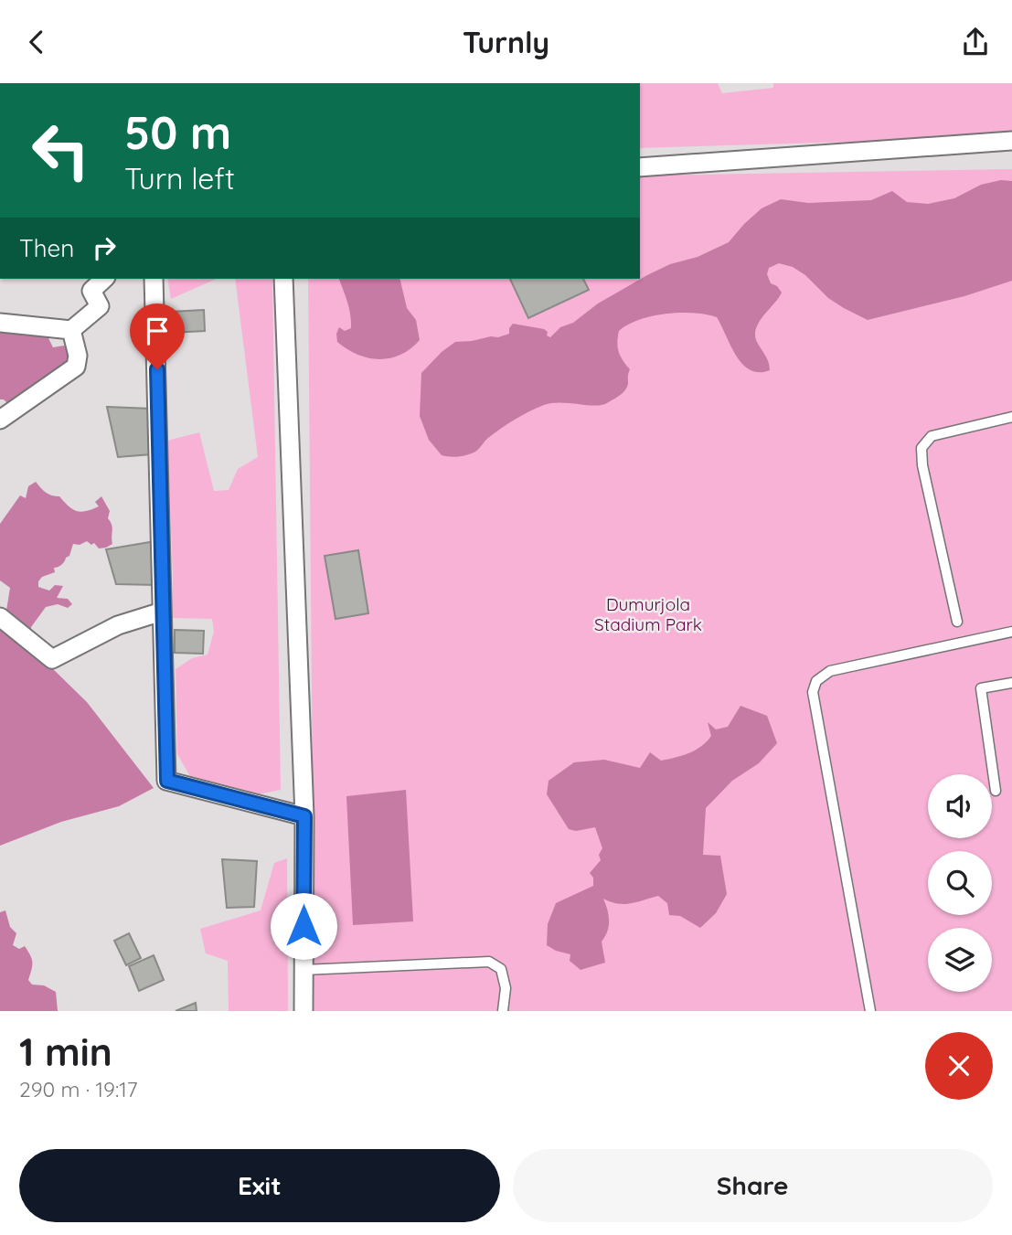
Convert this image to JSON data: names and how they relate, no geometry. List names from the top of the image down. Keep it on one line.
{"parks":["Dumurjola Stadium Park"],"page":{"header":"Turnly","turn":["50 m","Turn left"],"then":"Then","heading":["1 min","290 m · 19:17"],"buttons":["Exit","Share"]}}
